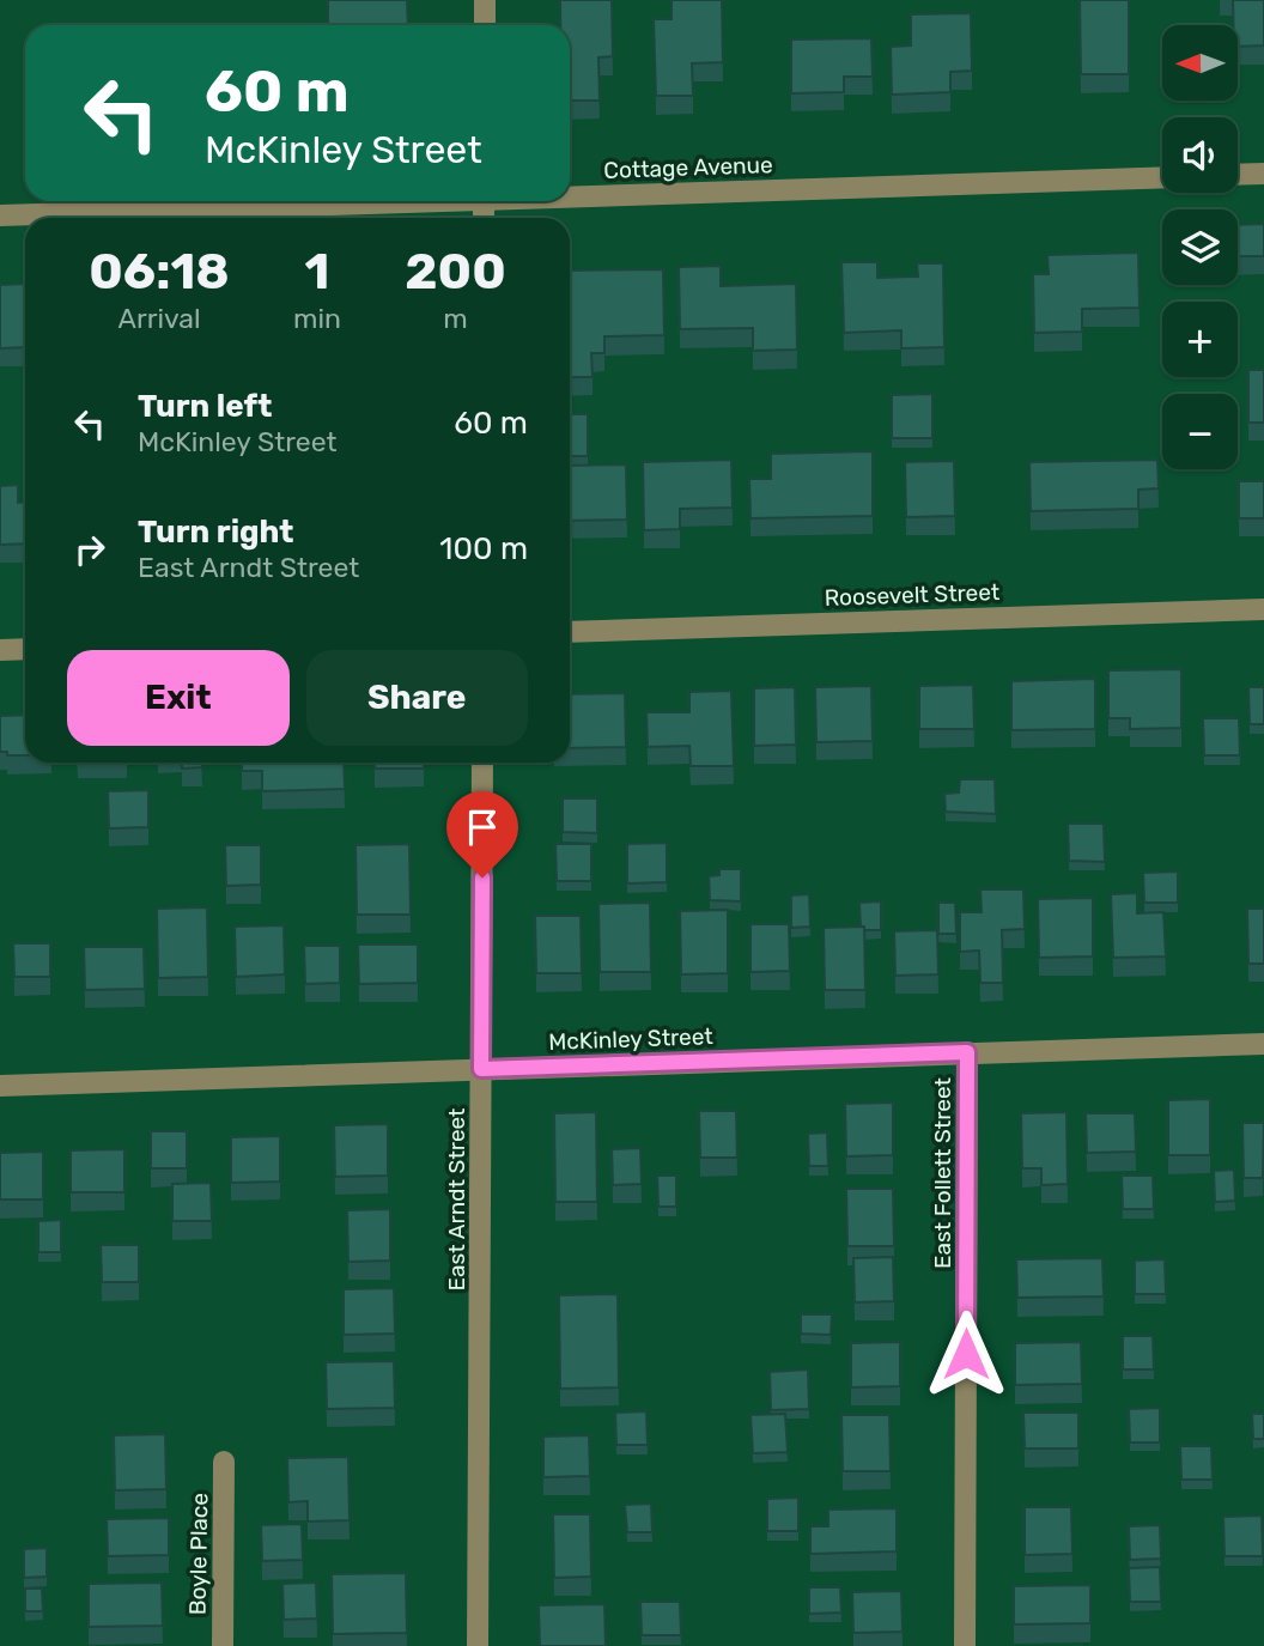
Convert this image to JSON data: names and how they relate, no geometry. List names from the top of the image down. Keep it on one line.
{"streets":{"street":["Cottage Avenue","Roosevelt Street","McKinley Street","East Follett Street","East Arndt Street","Boyle Place"]},"crossings":[["McKinley Street","East Follett Street"],["McKinley Street","East Arndt Street"]],"north":"left","page":{"map_buttons":["+","−"],"turn":["60 m","McKinley Street"],"eta":["06:18","Arrival","1","min","200","m"],"list":[{"name":"Turn left","note":"McKinley Street","value":"60 m"},{"name":"Turn right","note":"East Arndt Street","value":"100 m"}],"buttons":["Exit","Share"]}}
